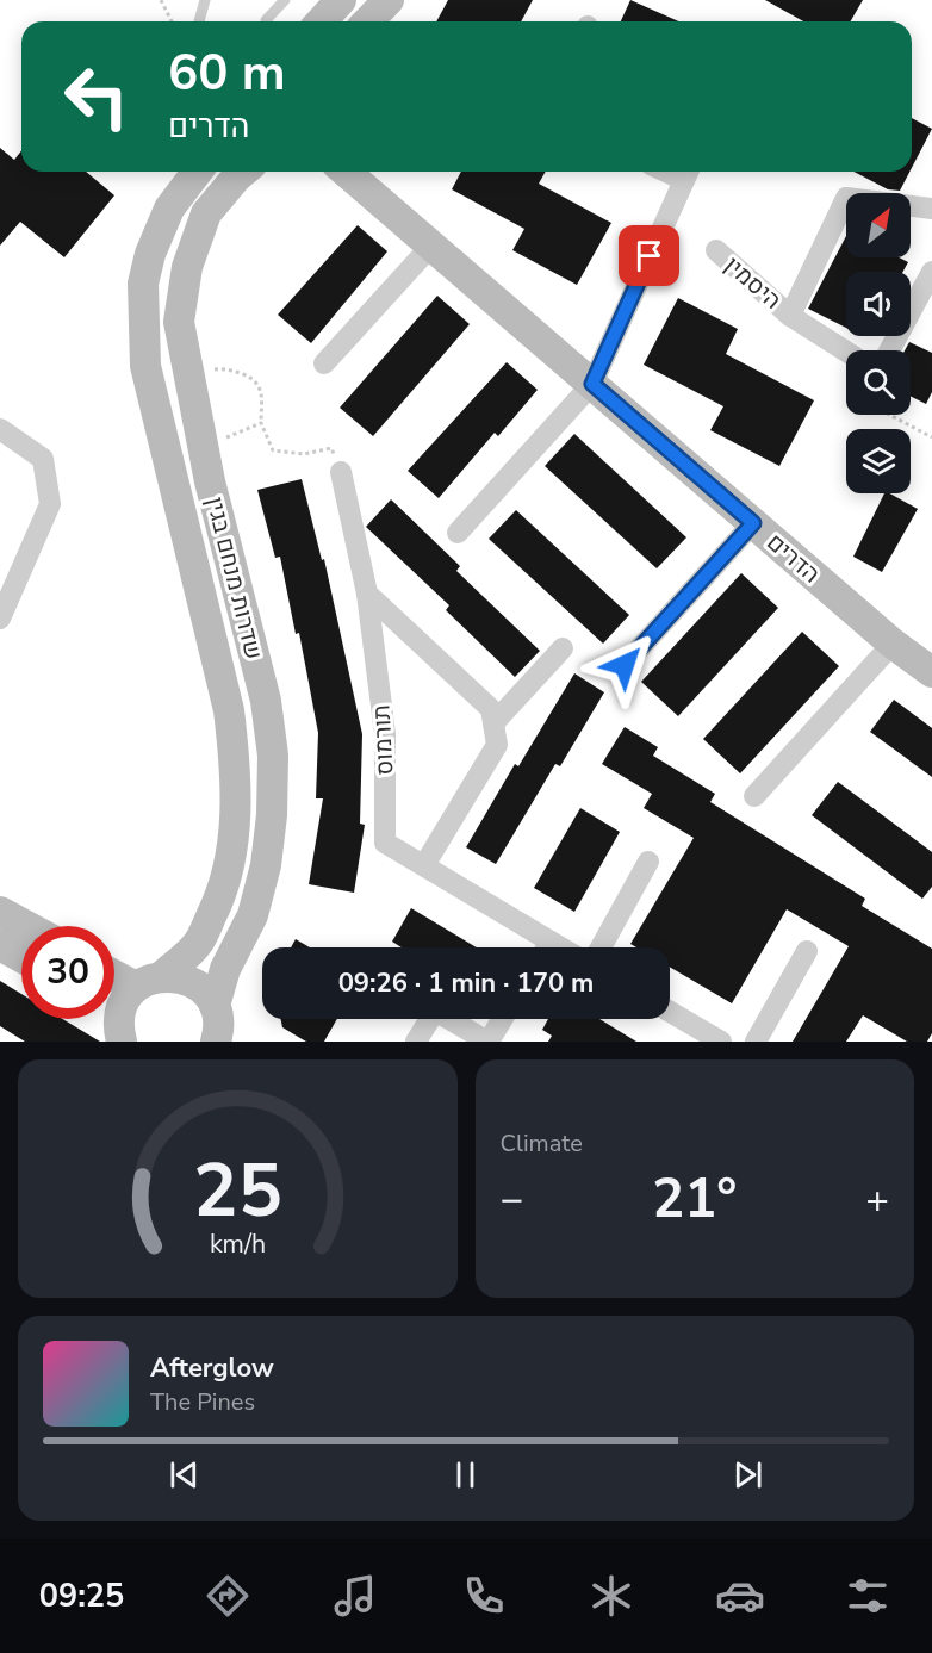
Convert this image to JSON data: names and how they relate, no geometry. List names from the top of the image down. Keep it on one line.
{"streets":{"street":["היסמין","הדרים","שדרות מנחם בגין","תורמוס"]},"north":"top right","page":{"turn":["60 m","הדרים"],"limit":"30","trip":"09:26 · 1 min · 170 m","tile":"Climate","heat":["−","21°","+"],"song":["Afterglow","The Pines"],"tabs":"09:25","gauge":["25","km/h"]}}
